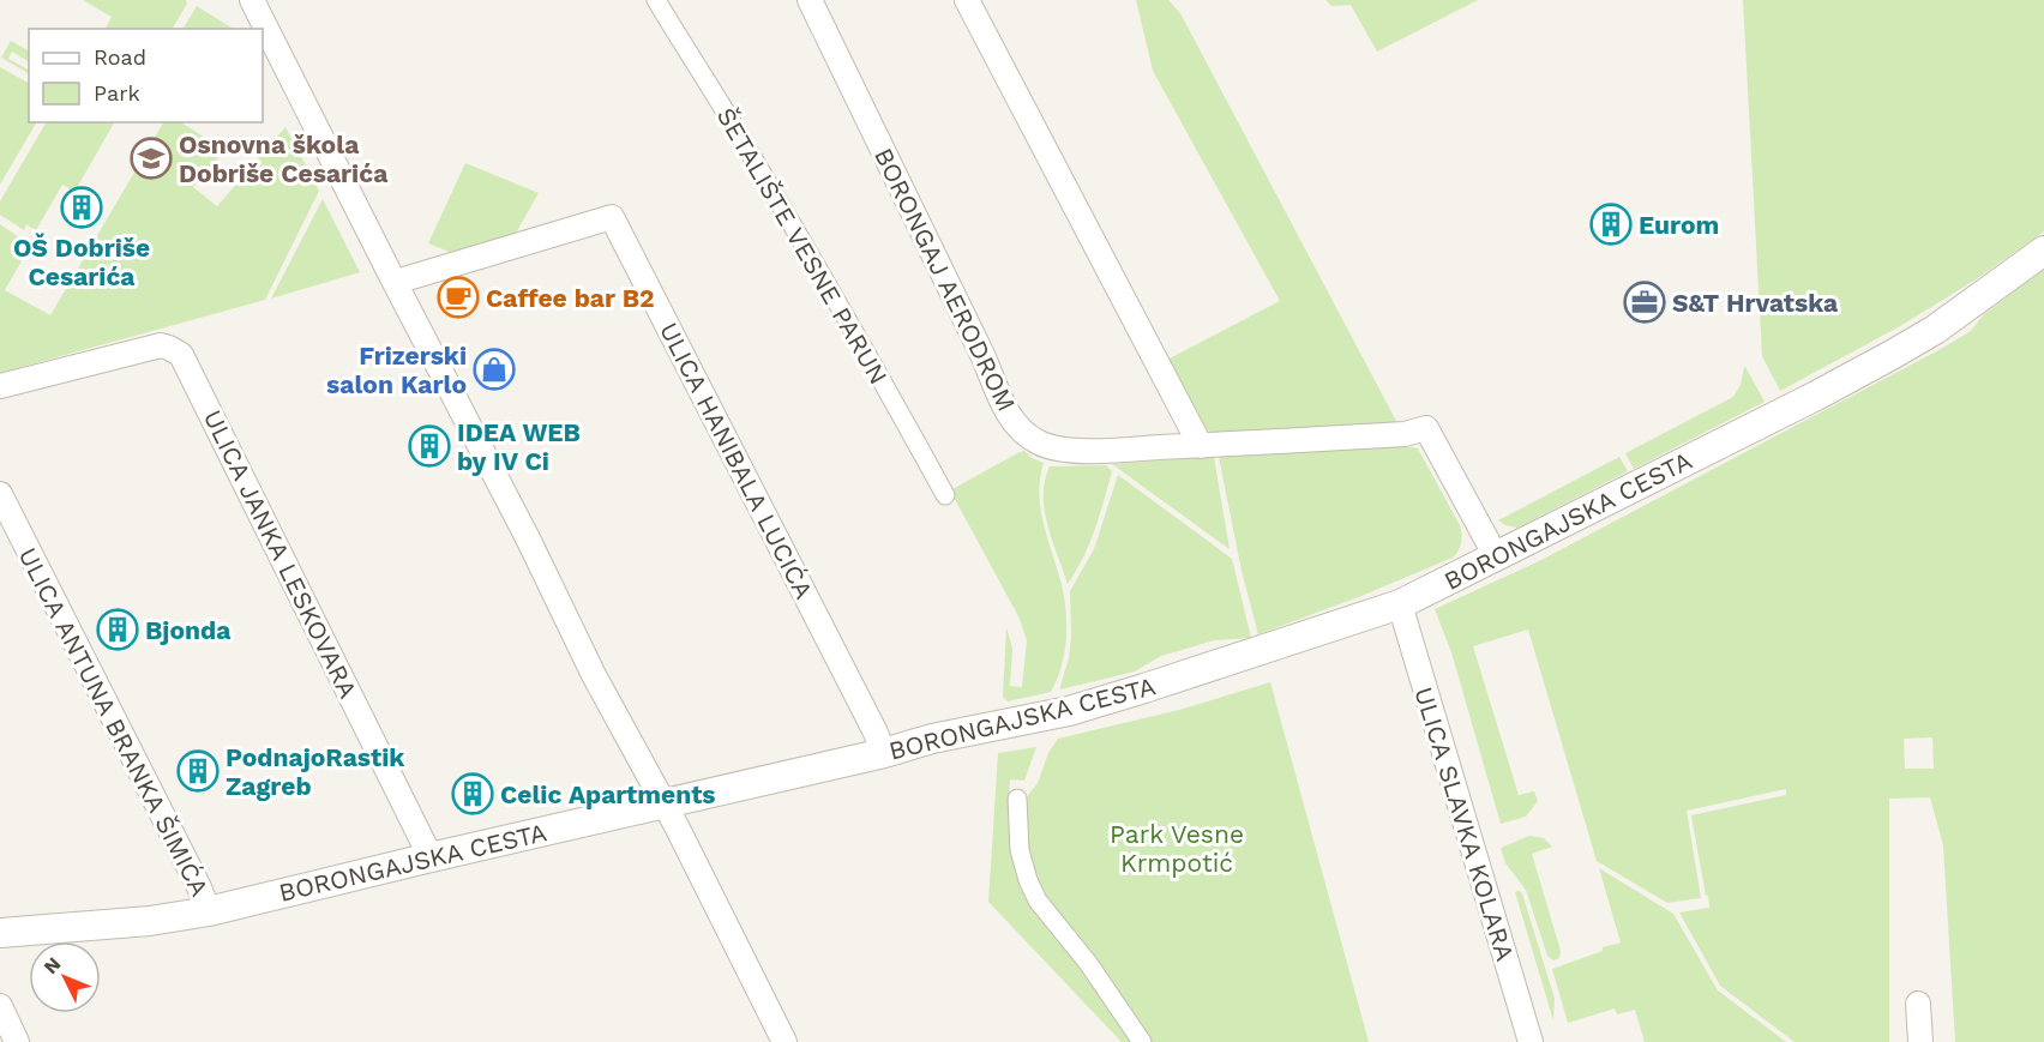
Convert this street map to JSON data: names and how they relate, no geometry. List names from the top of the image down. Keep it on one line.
{"streets":{"street":["ŠETALIŠTE VESNE PARUN","BORONGAJ AERODROM","ULICA HANIBALA LUCIĆA","BORONGAJSKA CESTA","ULICA JANKA LESKOVARA","ULICA ANTUNA BRANKA ŠIMIĆA","ULICA SLAVKA KOLARA"]},"crossings":[["BORONGAJ AERODROM","BORONGAJSKA CESTA"],["ULICA HANIBALA LUCIĆA","BORONGAJSKA CESTA"],["BORONGAJSKA CESTA","ULICA JANKA LESKOVARA"],["BORONGAJSKA CESTA","ULICA ANTUNA BRANKA ŠIMIĆA"],["BORONGAJSKA CESTA","ULICA SLAVKA KOLARA"]],"parks":["Park Vesne Krmpotić"],"places":{"school or university":["Osnovna škola Dobriše Cesarića"],"building":["OŠ Dobriše Cesarića","Eurom","IDEA WEB by IV Ci","Bjonda","PodnajoRastik Zagreb","Celic Apartments"],"cafe":["Caffee bar B2"],"office":["S&T Hrvatska"],"shop":["Frizerski salon Karlo"]},"legend":["Road","Park"],"north":"top left"}
